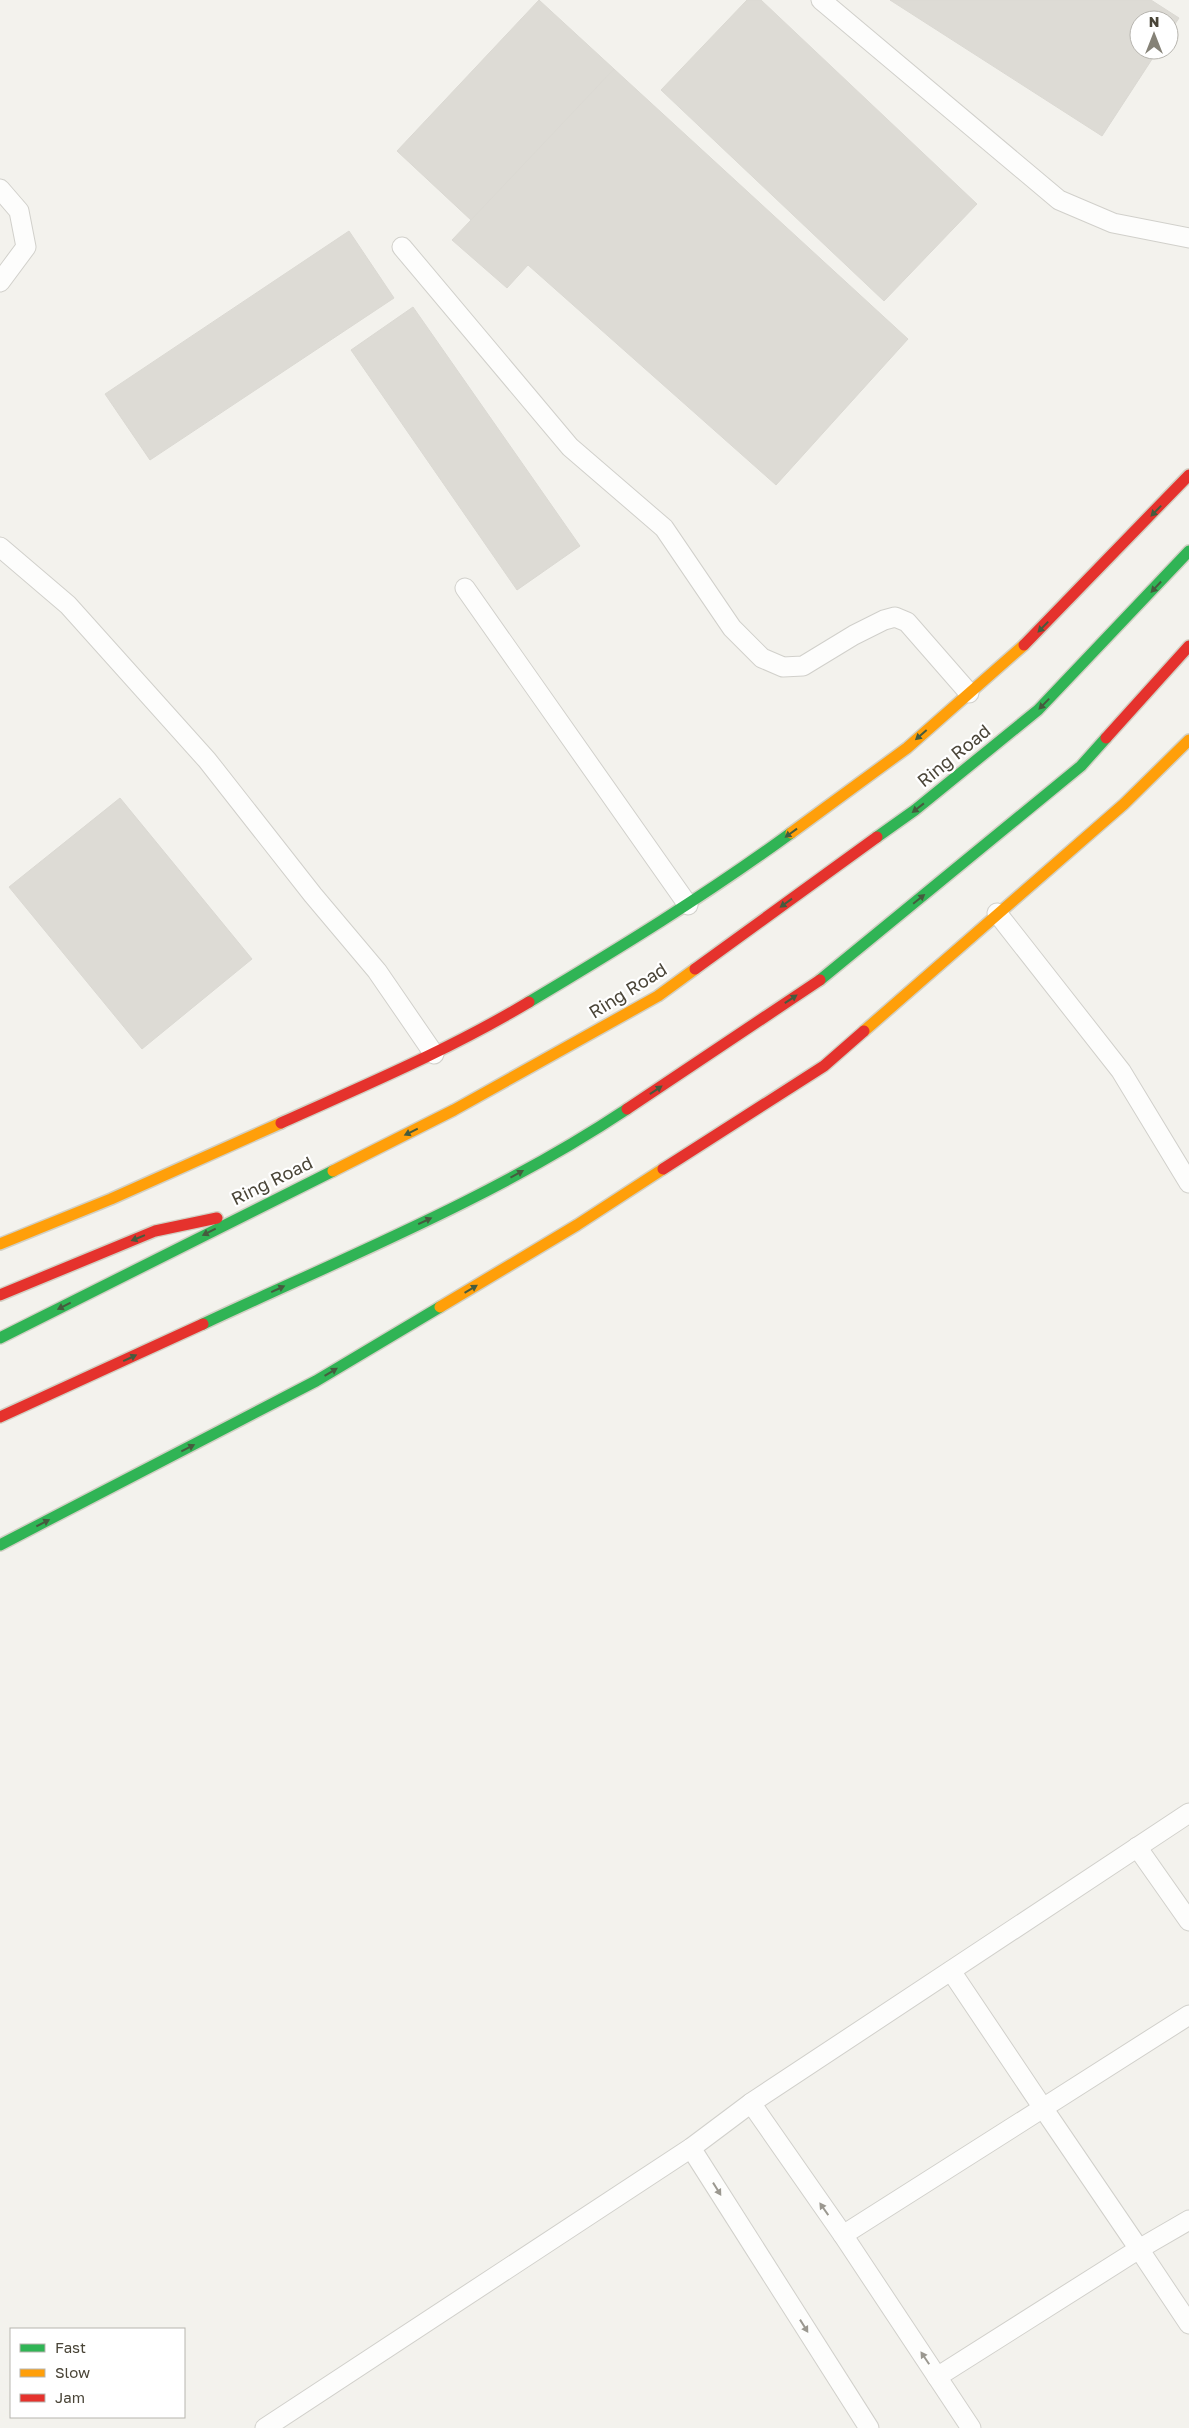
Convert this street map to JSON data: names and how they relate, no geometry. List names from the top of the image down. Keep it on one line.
{"streets":{"main road":["Ring Road"]},"legend":["Fast","Slow","Jam"],"north":"top"}
